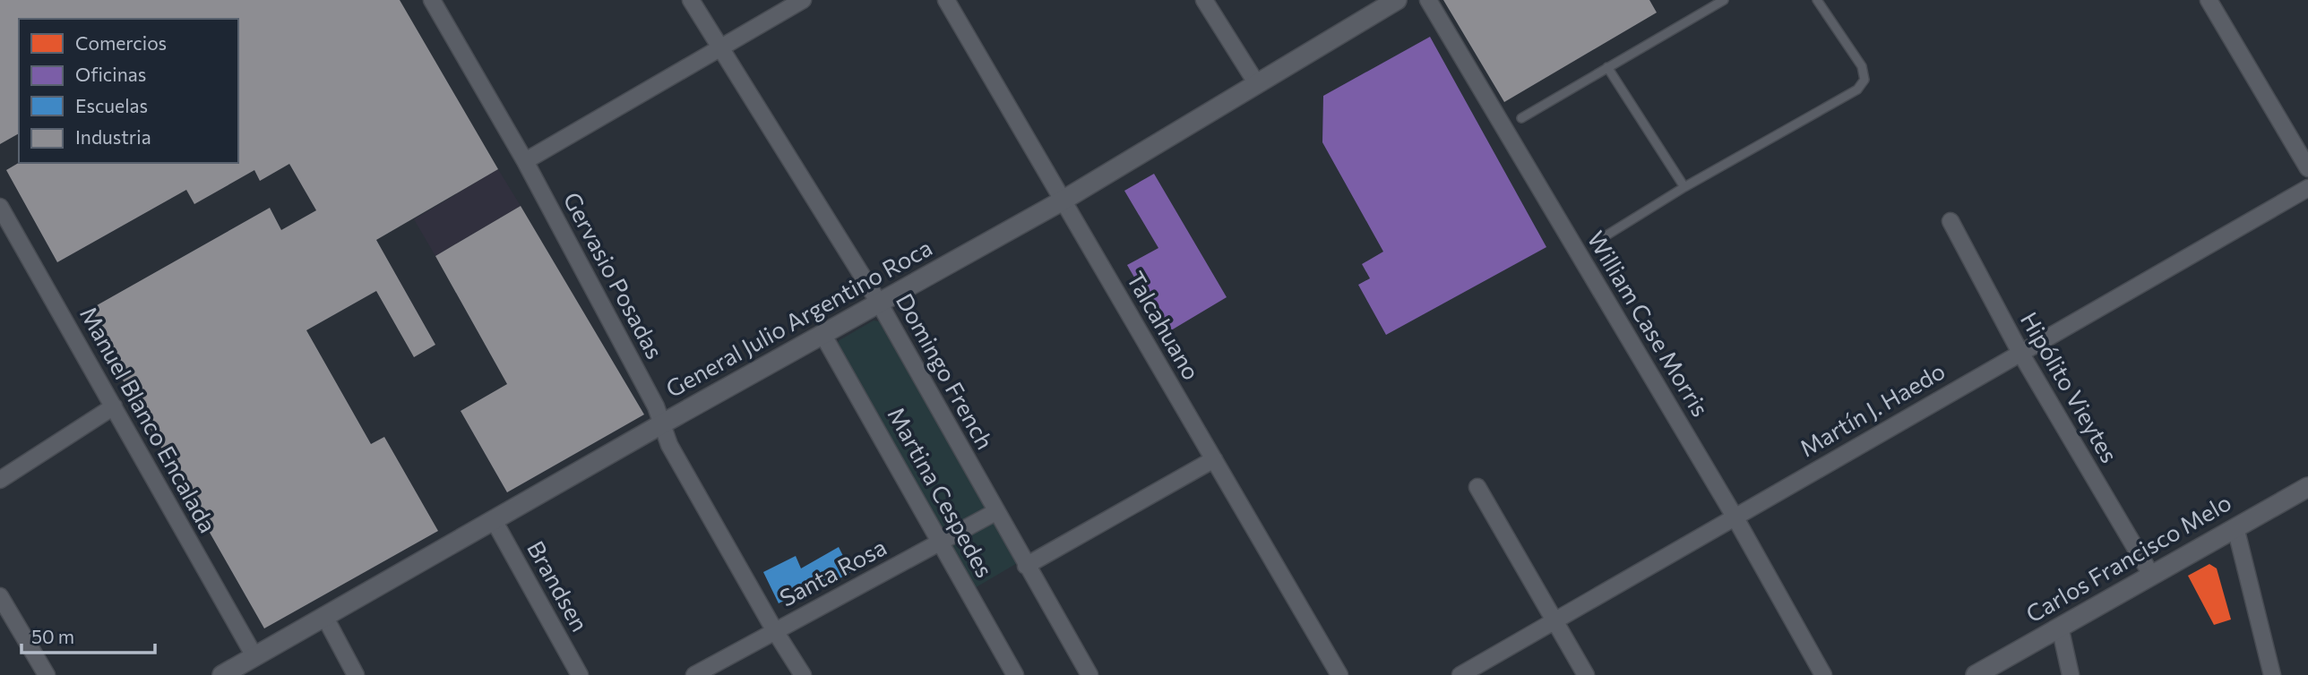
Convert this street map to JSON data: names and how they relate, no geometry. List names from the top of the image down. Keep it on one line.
{"streets":{"street":["Gervasio Posadas","General Julio Argentino Roca","William Case Morris","Talcahuano","Domingo French","Hipólito Vieytes","Martín J. Haedo","Manuel Blanco Encalada","Martina Cespedes","Carlos Francisco Melo","Santa Rosa","Brandsen"]},"crossings":[["Gervasio Posadas","General Julio Argentino Roca"],["Gervasio Posadas","Santa Rosa"],["General Julio Argentino Roca","Talcahuano"],["General Julio Argentino Roca","Domingo French"],["General Julio Argentino Roca","Manuel Blanco Encalada"],["General Julio Argentino Roca","Martina Cespedes"],["General Julio Argentino Roca","Brandsen"],["William Case Morris","Martín J. Haedo"],["Domingo French","Santa Rosa"],["Hipólito Vieytes","Martín J. Haedo"],["Hipólito Vieytes","Carlos Francisco Melo"],["Martina Cespedes","Santa Rosa"]],"legend":["Comercios","Oficinas","Escuelas","Industria"],"scale_bar":"50 m"}
